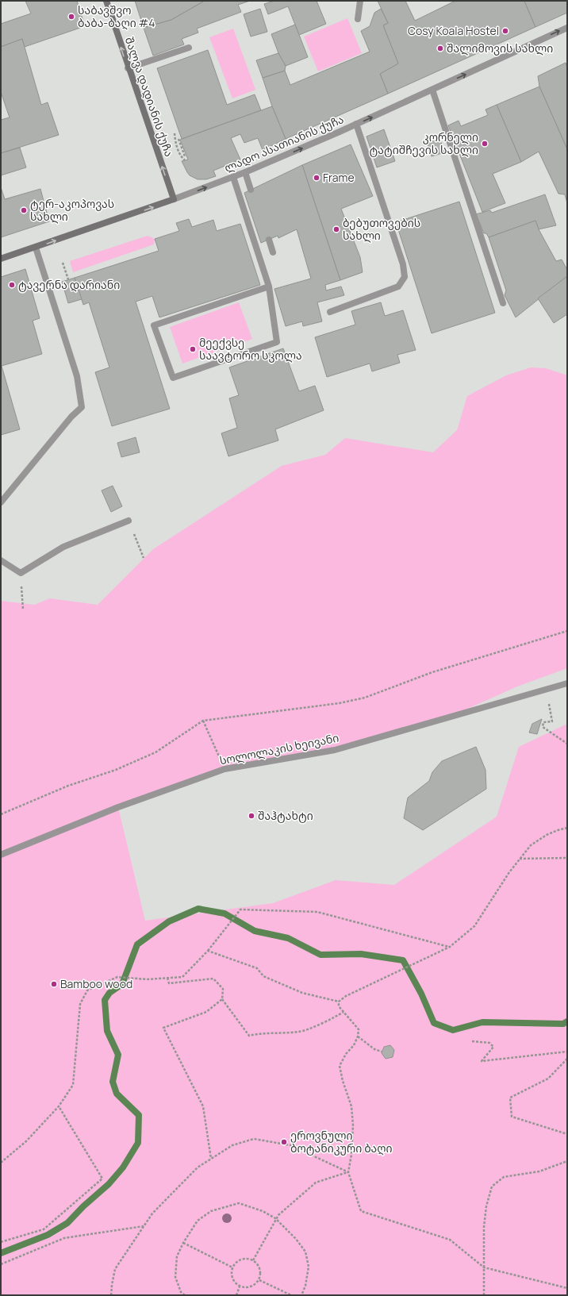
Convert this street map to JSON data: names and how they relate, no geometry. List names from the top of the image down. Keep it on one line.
{"streets":{"main road":["შალვა დადიანის ქუჩა","ლადო ასათიანის ქუჩა"],"street":["სოლოლაკის ხეივანი"]},"crossings":[["შალვა დადიანის ქუჩა","ლადო ასათიანის ქუჩა"]],"one_way":["შალვა დადიანის ქუჩა","ლადო ასათიანის ქუჩა"],"places":["საბავშვო ბაბა-ბაღი #4","Cosy Koala Hostel","შალიმოვის სახლი","კორნელი ტატიშჩევის სახლი","Frame","ტერ-აკოპოვას სახლი","ბებუთოვების სახლი","ტავერნა დარიანი","მეექვსე საავტორო სკოლა","შაჰტახტი","Bamboo wood","ეროვნული ბოტანიკური ბაღი"]}
